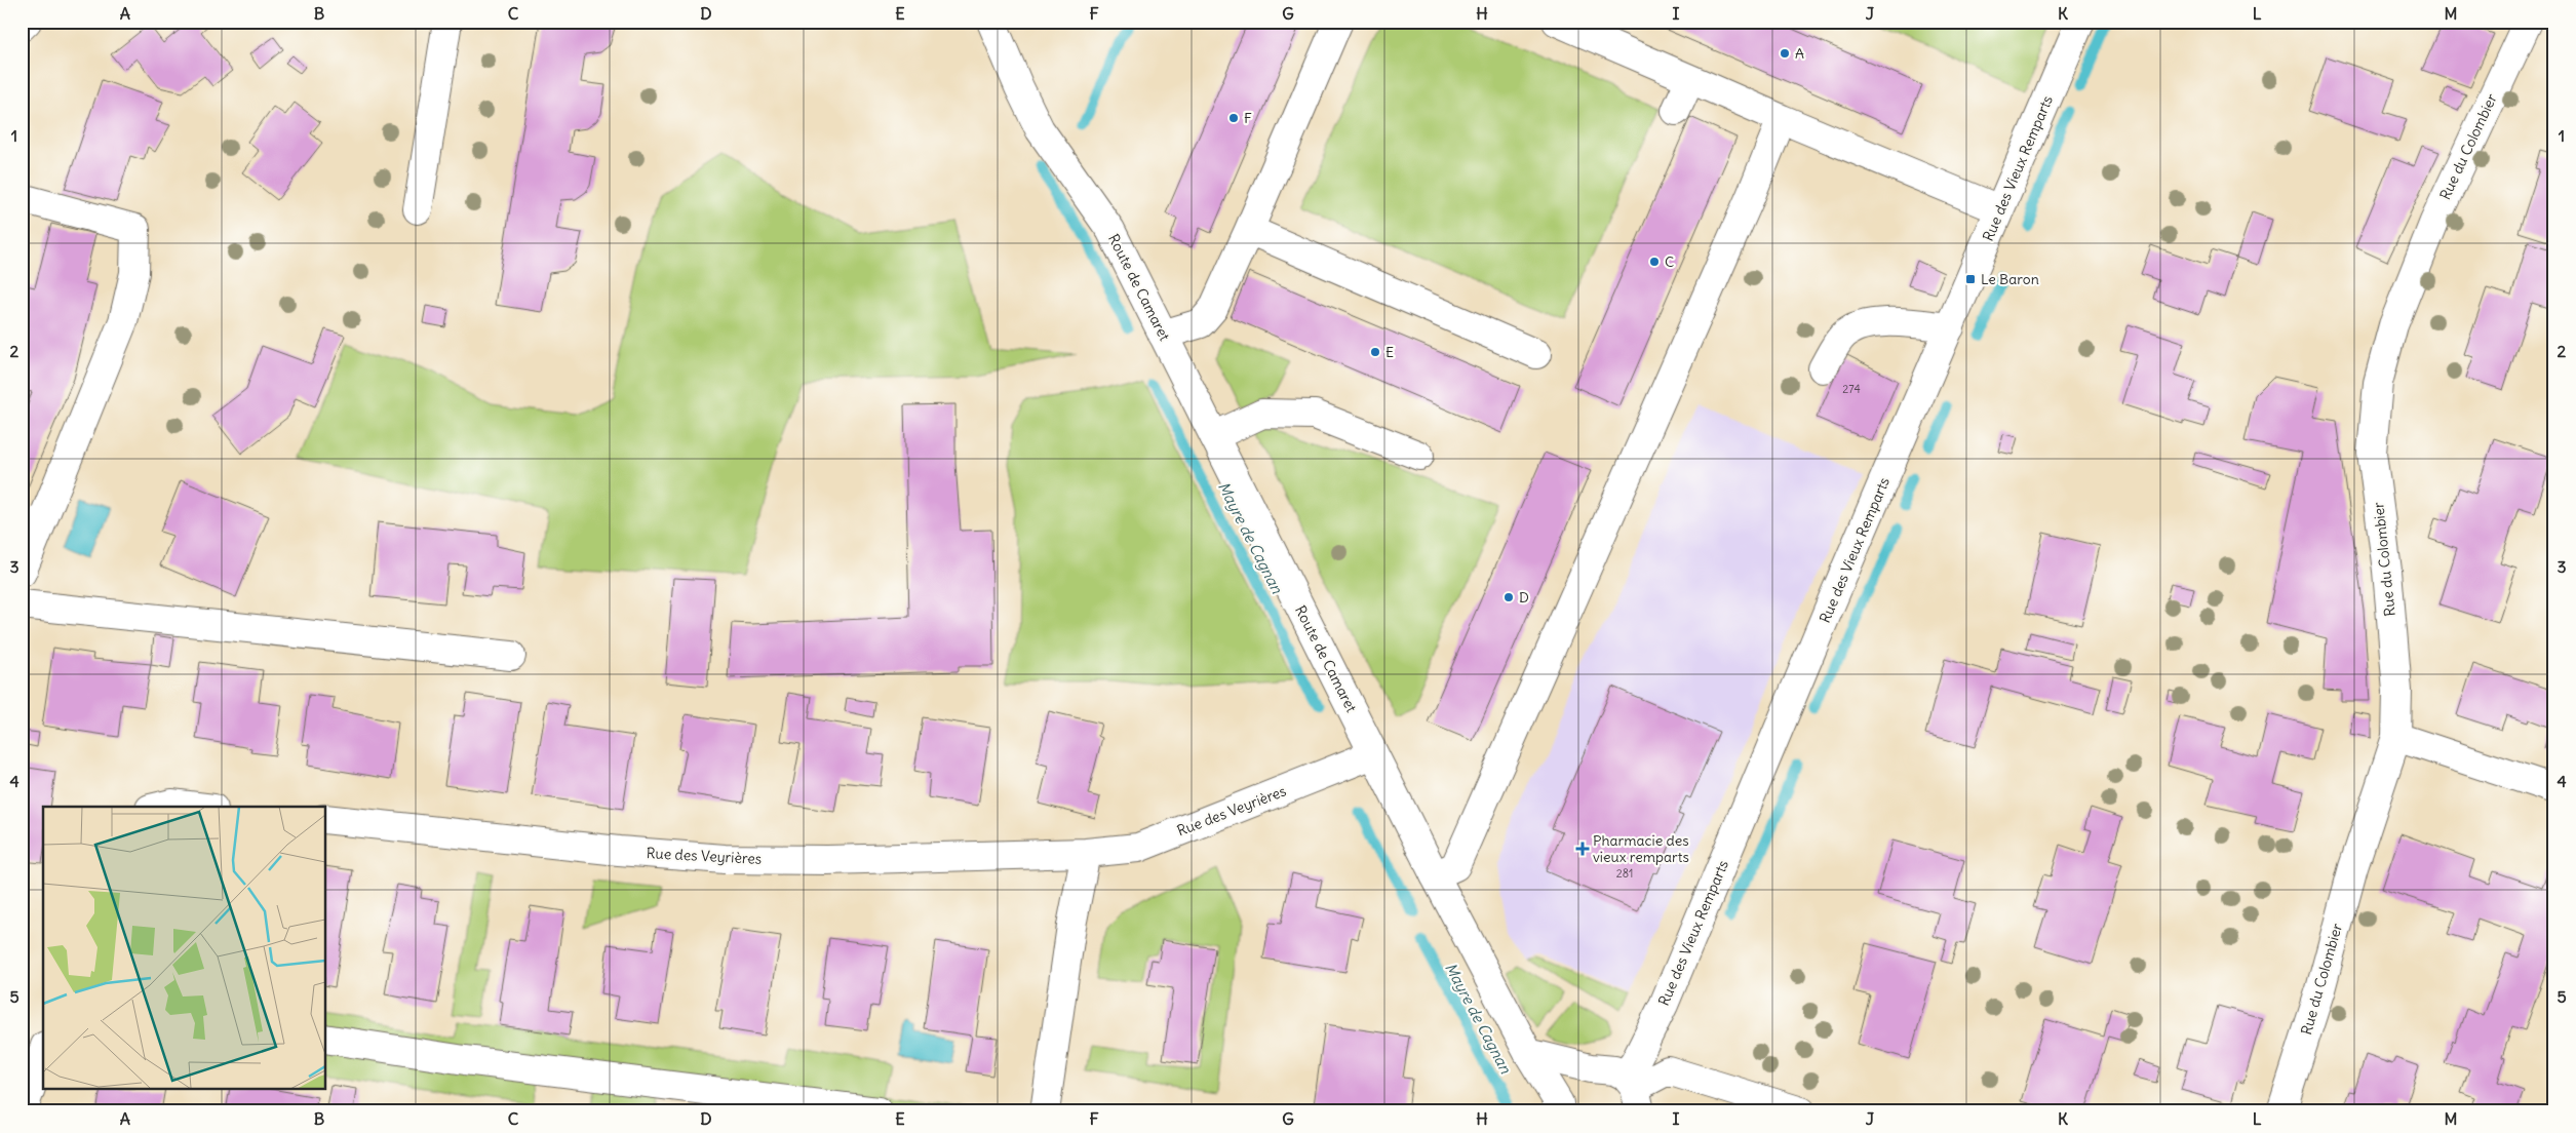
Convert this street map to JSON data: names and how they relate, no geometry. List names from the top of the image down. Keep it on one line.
{"streets":{"street":["Rue du Colombier","Rue des Vieux Remparts","Route de Camaret","Rue des Veyrières"]},"crossings":[["Route de Camaret","Rue des Veyrières"]],"water":["Mayre de Cagnan"],"places":{"other":["A","F","C","E","D"],"transit":["Le Baron"],"health":["Pharmacie des vieux remparts"]},"house_numbers":["274","281"],"grid":{"columns":["A","B","C","D","E","F","G","H","I","J","K","L","M"],"rows":["1","2","3","4","5"]}}
